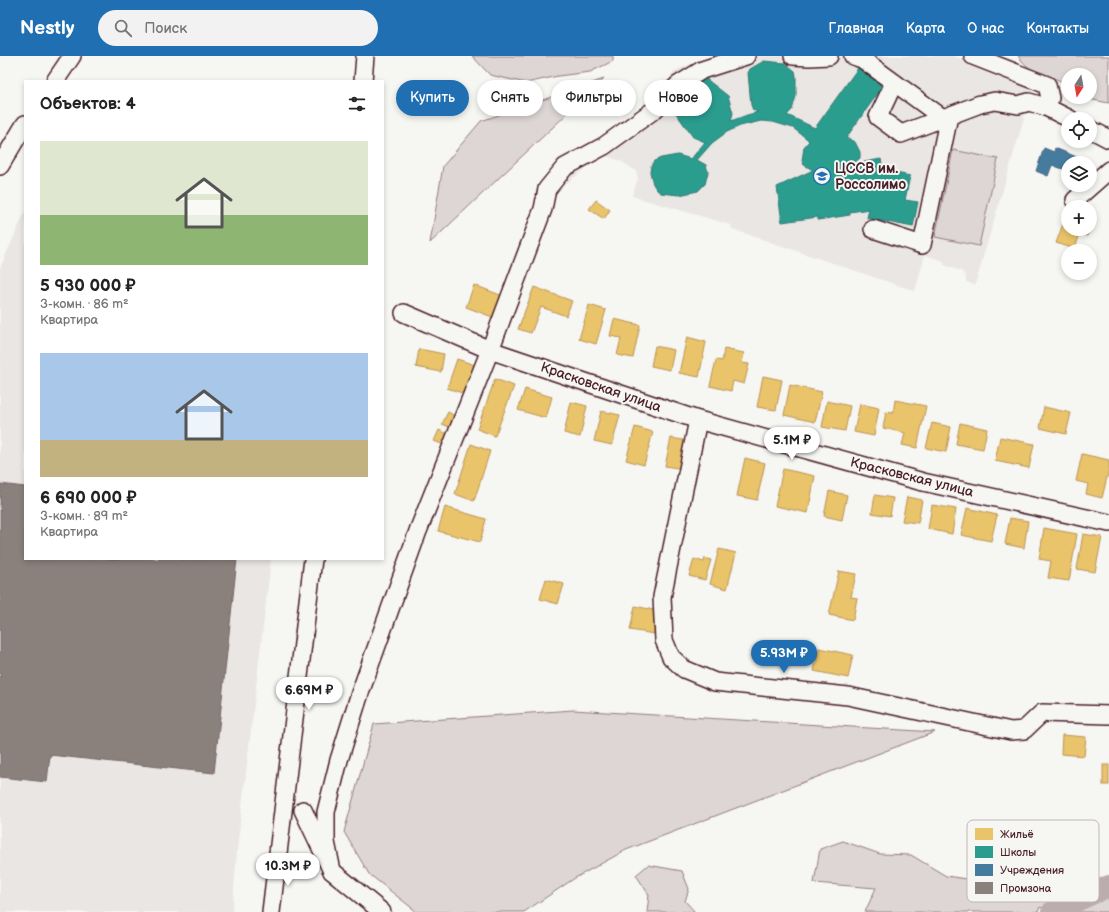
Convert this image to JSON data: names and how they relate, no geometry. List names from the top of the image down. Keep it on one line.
{"streets":{"street":["Красковская улица"]},"places":{"school or university":["ЦССВ им. Россолимо"]},"legend":["Жильё","Школы","Учреждения","Промзона"],"north":"bottom","page":{"header":"Nestly","search":"Поиск","nav":["Главная","Карта","О нас","Контакты"],"map_buttons":["+","−"],"chip":["Купить","Снять","Фильтры","Новое"],"heading":"Объектов: 4","list":[{"name":"5 930 000 ₽","note":"3-комн. · 86 m² · Квартира"},{"name":"6 690 000 ₽","note":"3-комн. · 89 m² · Квартира"}],"price":["5.1M ₽","5.93M ₽","6.69M ₽","10.3M ₽"]}}
